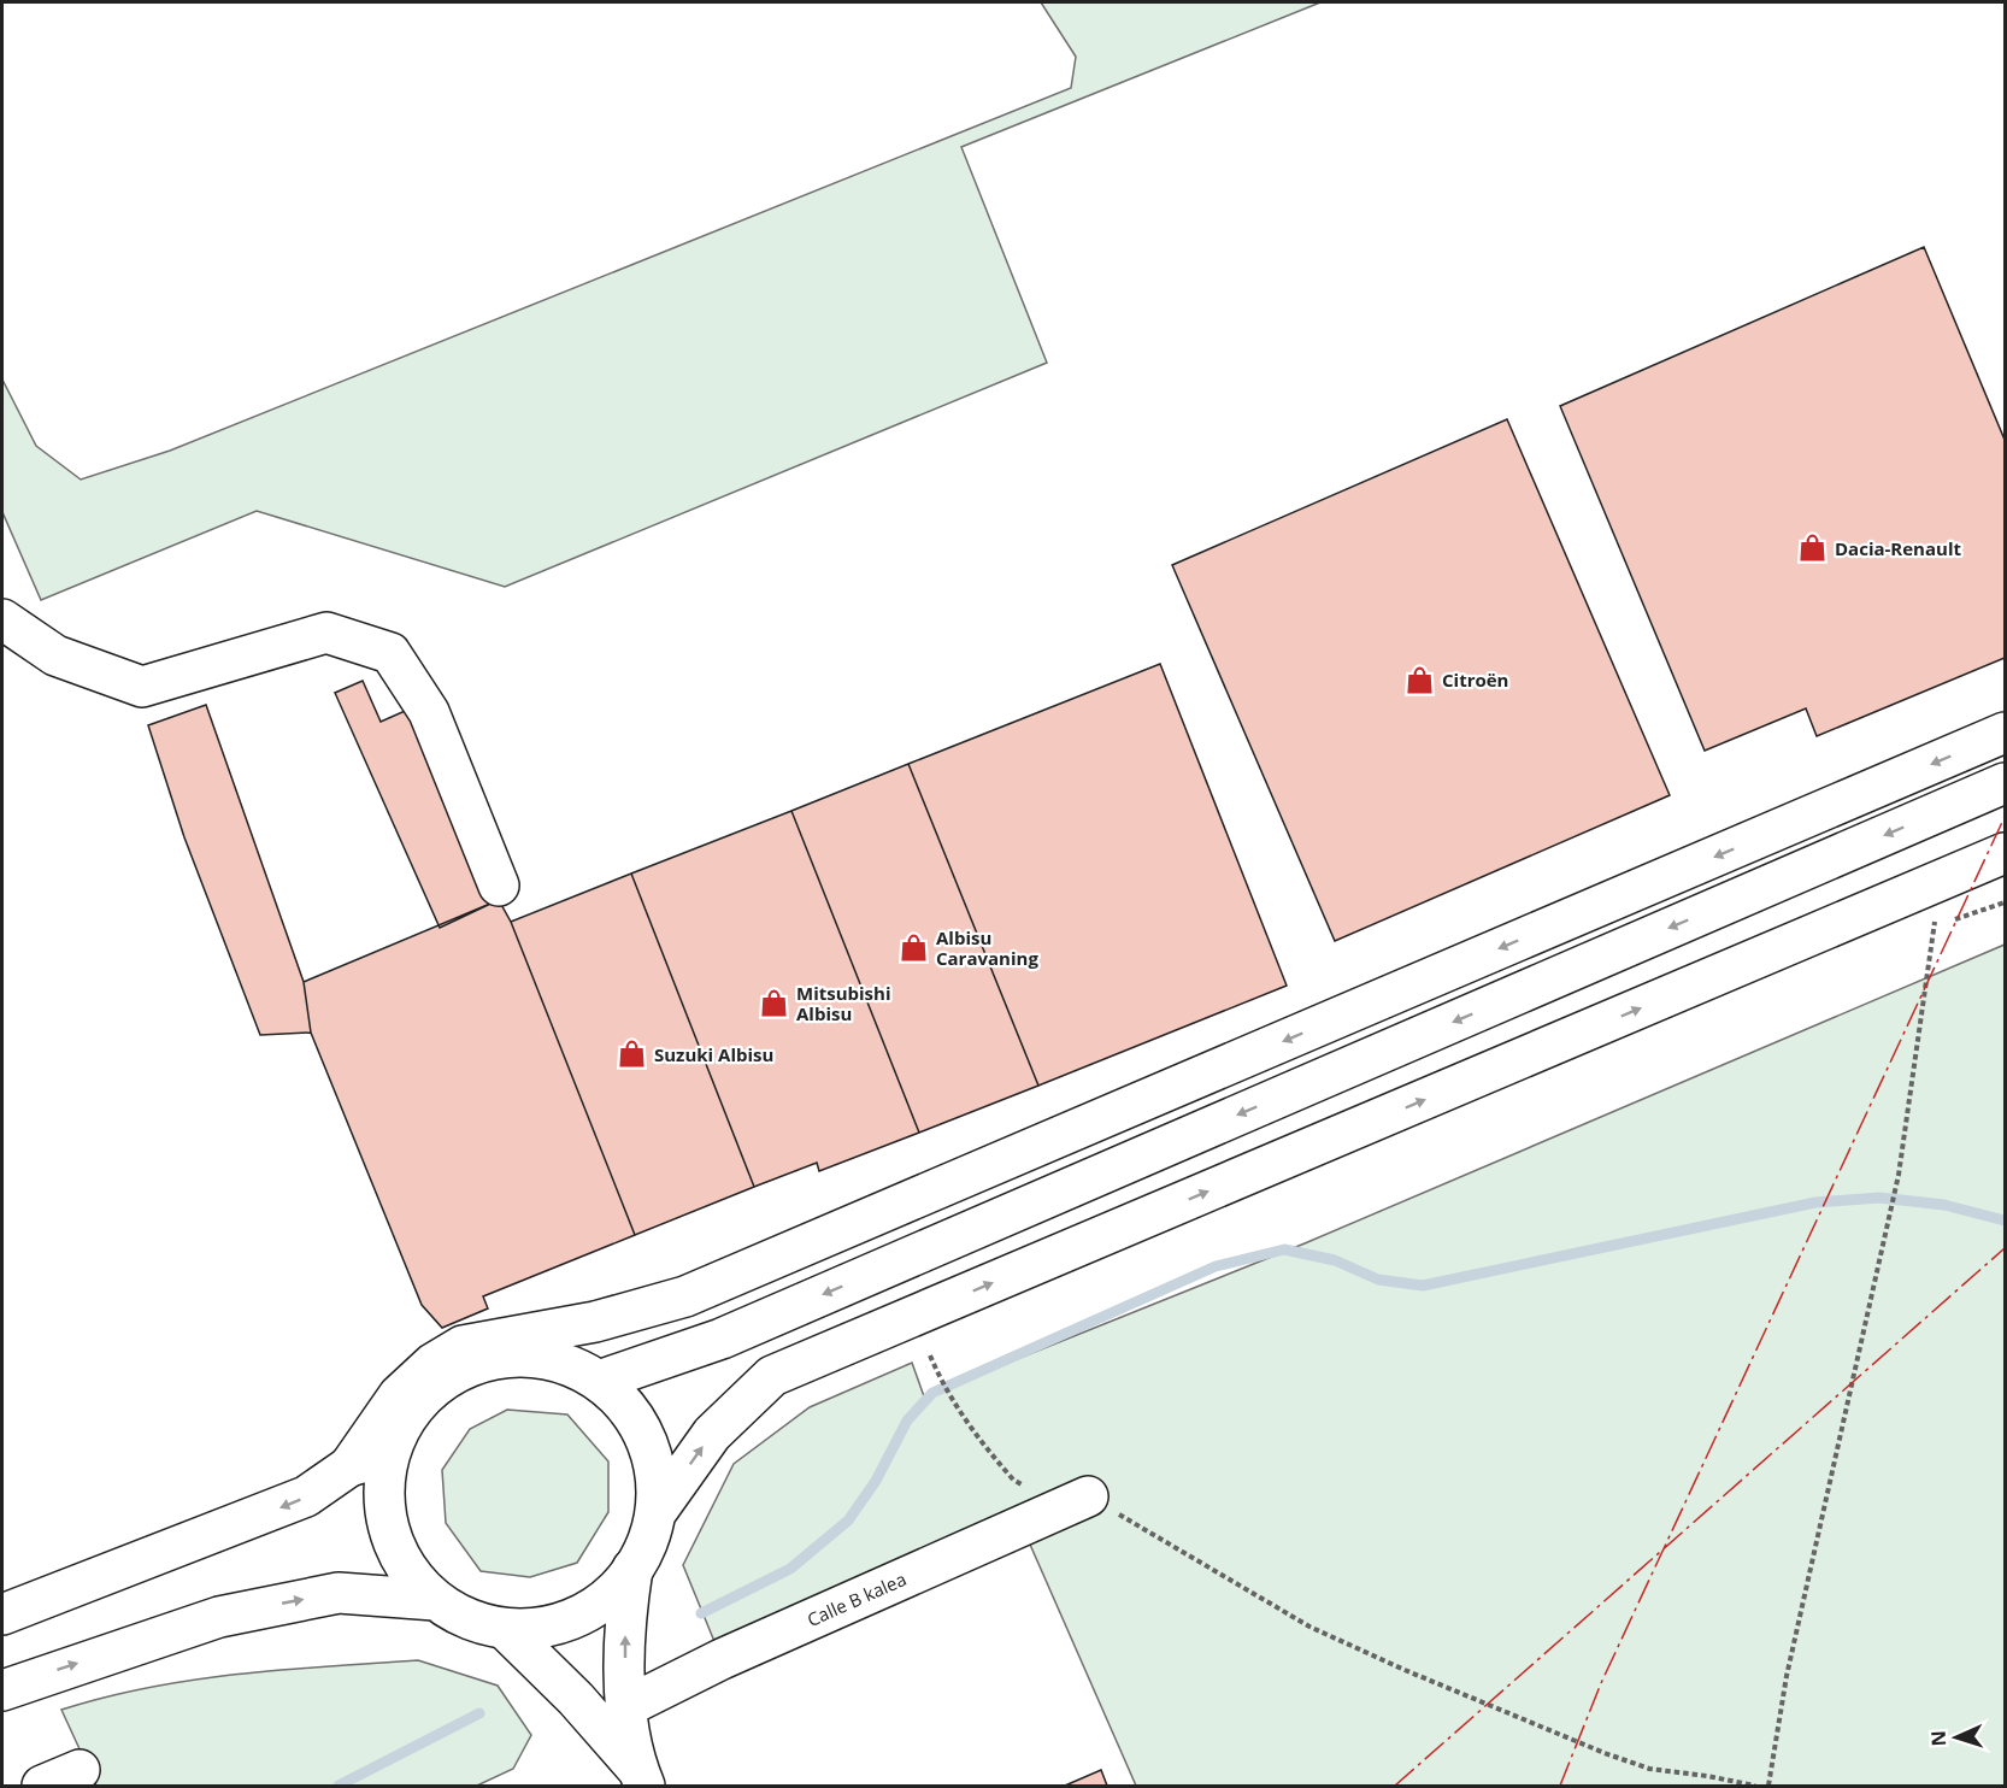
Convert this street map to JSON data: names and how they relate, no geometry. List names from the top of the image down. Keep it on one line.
{"streets":{"main road":["Calle B kalea"]},"places":{"shop":["Dacia-Renault","Citroën","Albisu Caravaning","Mitsubishi Albisu","Suzuki Albisu"]},"north":"left"}
